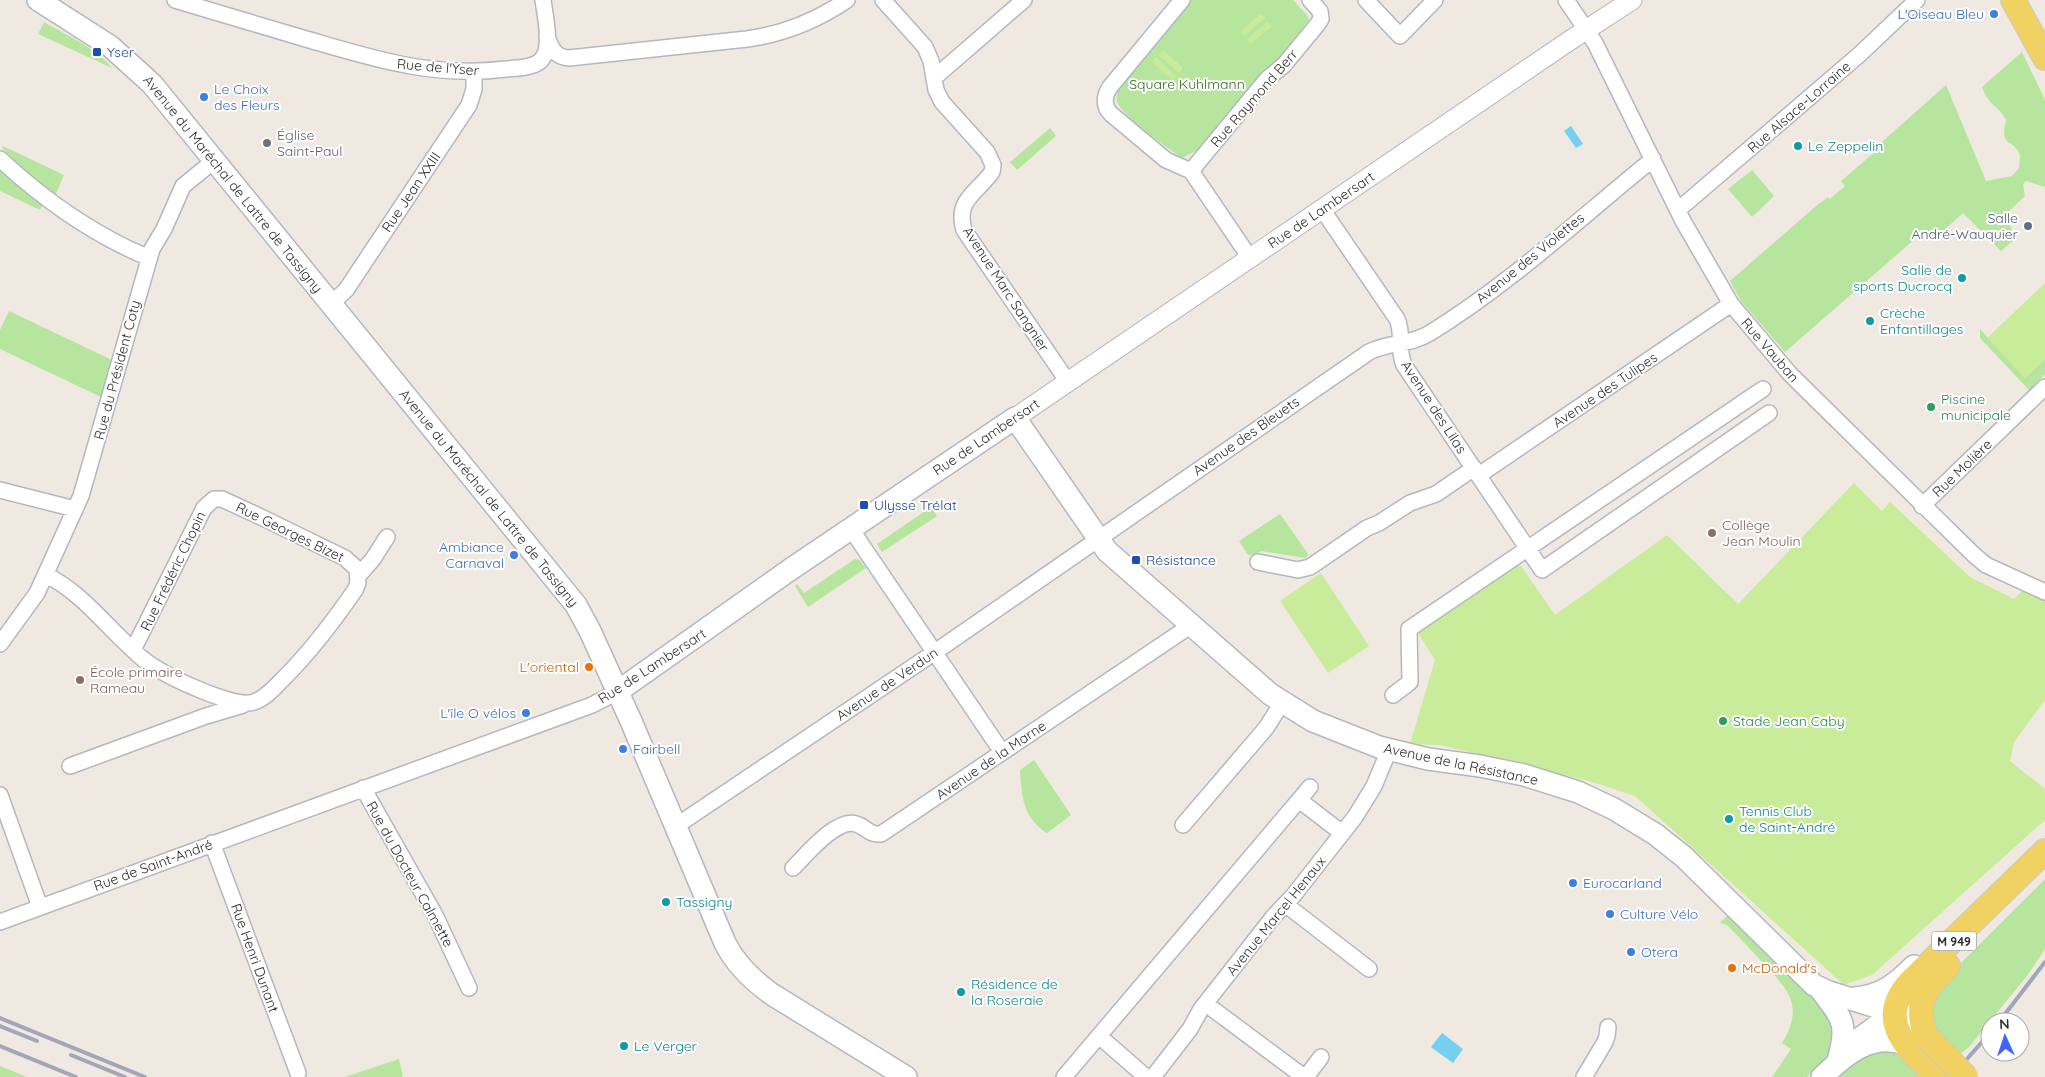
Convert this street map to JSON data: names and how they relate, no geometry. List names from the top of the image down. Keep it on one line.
{"streets":{"main road":["Avenue du Maréchal de Lattre de Tassigny","Rue de Lambersart","Avenue de la Résistance","M 949"],"street":["Rue de l'Yser","Rue Raymond Berr","Rue Alsace-Lorraine","Rue Jean XXIII","Avenue des Violettes","Avenue Marc Sangnier","Rue Vauban","Rue du Président Coty","Avenue des Tulipes","Avenue des Lilas","Avenue des Bleuets","Rue Molière","Rue Georges Bizet","Rue Frédéric Chopin","Avenue de Verdun","Avenue de la Marne","Rue de Saint-André","Rue du Docteur Calmette","Avenue Marcel Henaux","Rue Henri Dunant"]},"crossings":[["Rue de l'Yser","Rue Jean XXIII"],["Rue Alsace-Lorraine","Rue Vauban"],["Avenue du Maréchal de Lattre de Tassigny","Rue Jean XXIII"],["Avenue du Maréchal de Lattre de Tassigny","Rue de Lambersart"],["Avenue du Maréchal de Lattre de Tassigny","Rue du Président Coty"],["Avenue du Maréchal de Lattre de Tassigny","Avenue de Verdun"],["Rue de Lambersart","Avenue Marc Sangnier"],["Rue de Lambersart","Rue Vauban"],["Rue de Lambersart","Avenue des Lilas"],["Rue de Lambersart","Avenue de la Résistance"],["Rue de Lambersart","Rue de Saint-André"],["Rue de Lambersart","Rue du Docteur Calmette"],["Avenue des Violettes","Rue Vauban"],["Avenue des Violettes","Avenue des Lilas"],["Avenue des Violettes","Avenue des Bleuets"],["Rue Vauban","Avenue des Tulipes"],["Rue Vauban","Rue Molière"],["Avenue des Tulipes","Avenue des Lilas"],["Avenue des Lilas","Avenue des Bleuets"],["Avenue des Bleuets","Avenue de Verdun"],["Avenue des Bleuets","Avenue de la Résistance"],["Rue Georges Bizet","Rue Frédéric Chopin"],["Avenue de Verdun","Avenue de la Résistance"],["Avenue de la Marne","Avenue de la Résistance"],["Avenue de la Résistance","Avenue Marcel Henaux"],["Avenue de la Résistance","M 949"],["Rue de Saint-André","Rue Henri Dunant"]],"parks":["Square Kuhlmann"],"places":{"other":["L'Oiseau Bleu","Le Choix des Fleurs","Église Saint-Paul","Le Zeppelin","Salle André-Wauquier","Salle de sports Ducrocq","Crèche Enfantillages","Piscine municipale","Collège Jean Moulin","Ambiance Carnaval","L'oriental","École primaire Rameau","L'île O vélos","Stade Jean Caby","Fairbell","Tennis Club de Saint-André","Eurocarland","Tassigny","Culture Vélo","Otera","McDonald's","Résidence de la Roseraie","Le Verger"],"transit":["Yser","Ulysse Trélat","Résistance"]},"north":"top"}
